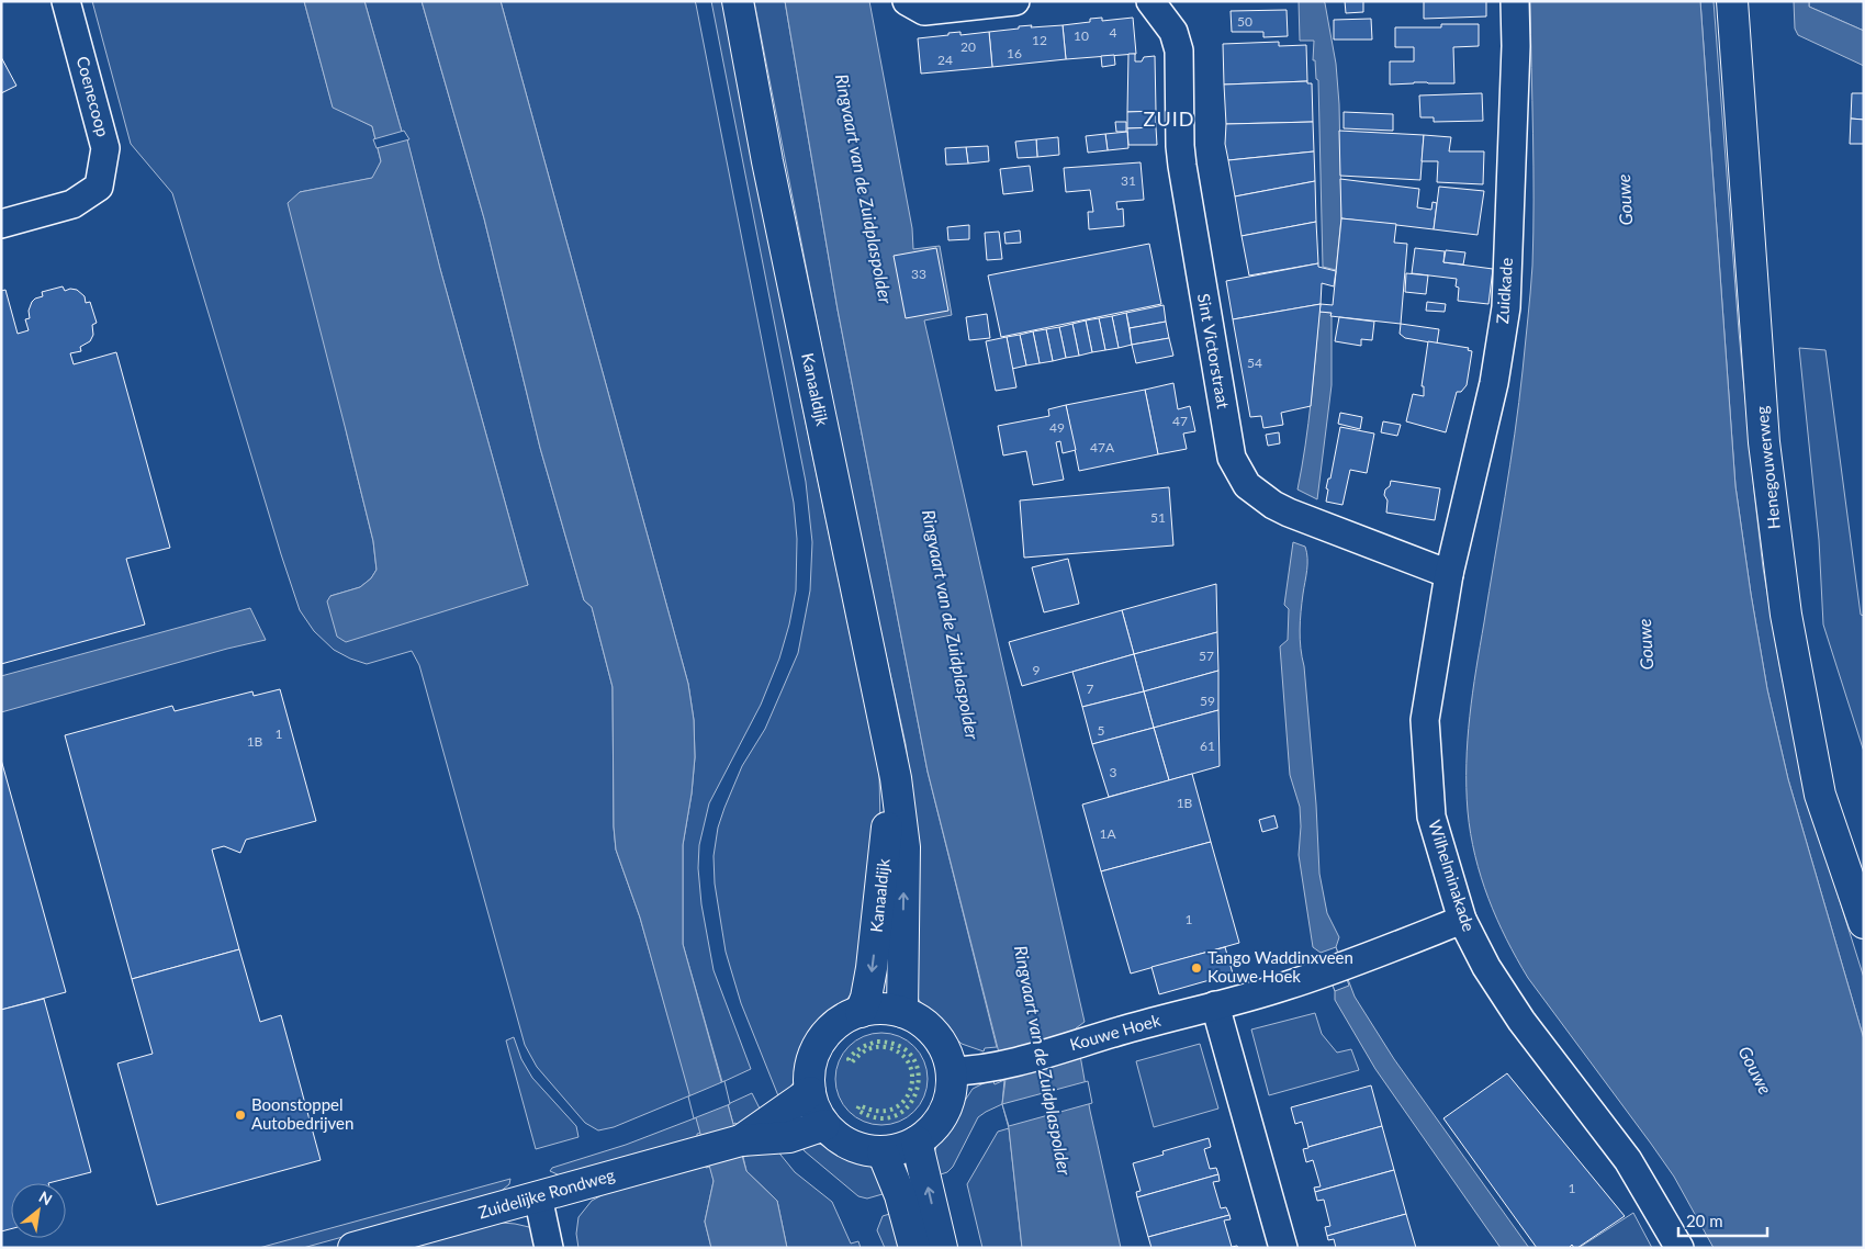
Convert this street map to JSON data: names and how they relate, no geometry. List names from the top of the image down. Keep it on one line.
{"streets":{"main road":["Kanaaldijk","Henegouwerweg","Zuidelijke Rondweg"],"street":["Coenecoop","Zuidkade","Sint Victorstraat","Wilhelminakade","Kouwe Hoek"]},"crossings":[["Zuidkade","Sint Victorstraat"],["Zuidkade","Wilhelminakade"],["Sint Victorstraat","Wilhelminakade"],["Kanaaldijk","Kouwe Hoek"],["Kanaaldijk","Zuidelijke Rondweg"],["Wilhelminakade","Kouwe Hoek"],["Kouwe Hoek","Zuidelijke Rondweg"]],"districts":["ZUID"],"water":["Ringvaart van de Zuidplaspolder","Gouwe"],"places":["Tango Waddinxveen Kouwe Hoek","Boonstoppel Autobedrijven"],"house_numbers":["50","4","10","12","20","16","24","31","33","54","47","49","47A","51","57","9","7","59","5","1","1B","61","3","1B","1A","1","1"],"scale_bar":"20 m","north":"top right"}
